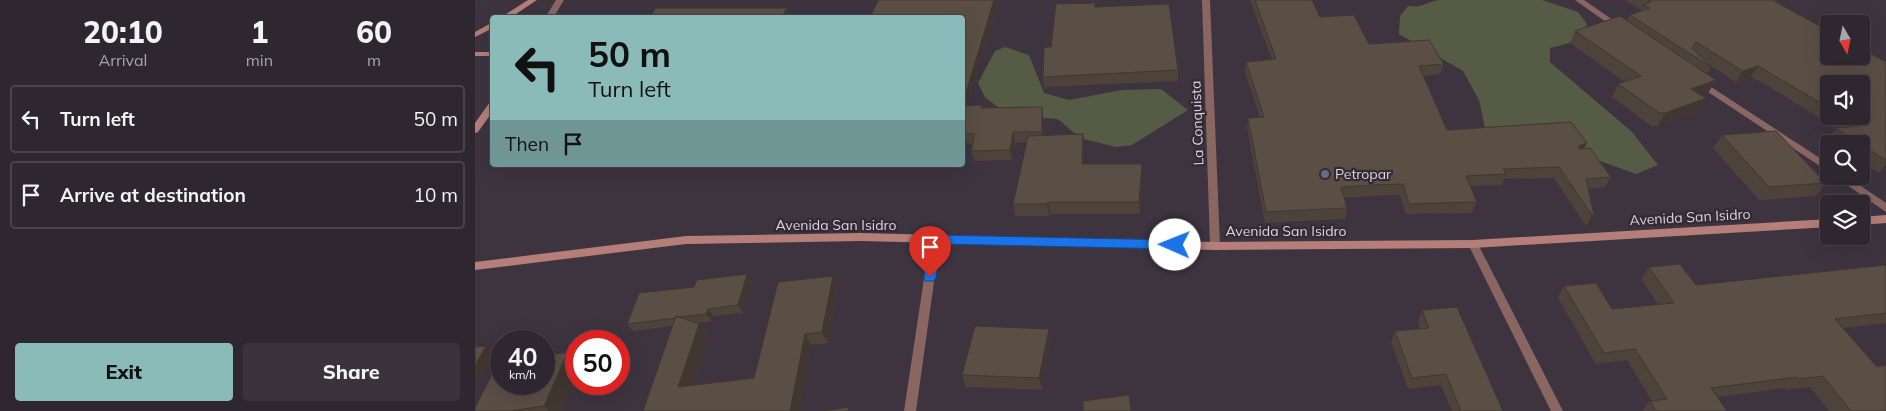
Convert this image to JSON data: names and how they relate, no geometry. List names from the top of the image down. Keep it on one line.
{"streets":{"main road":["Avenida San Isidro"],"street":["La Conquista"]},"crossings":[["La Conquista","Avenida San Isidro"]],"places":["Petropar"],"north":"bottom","page":{"eta":["20:10","Arrival","1","min","60","m"],"turn":["50 m","Turn left"],"list":[{"name":"Turn left","value":"50 m"},{"name":"Arrive at destination","value":"10 m"}],"then":"Then","speed":"40 km/h","limit":"50","buttons":["Exit","Share"]}}
